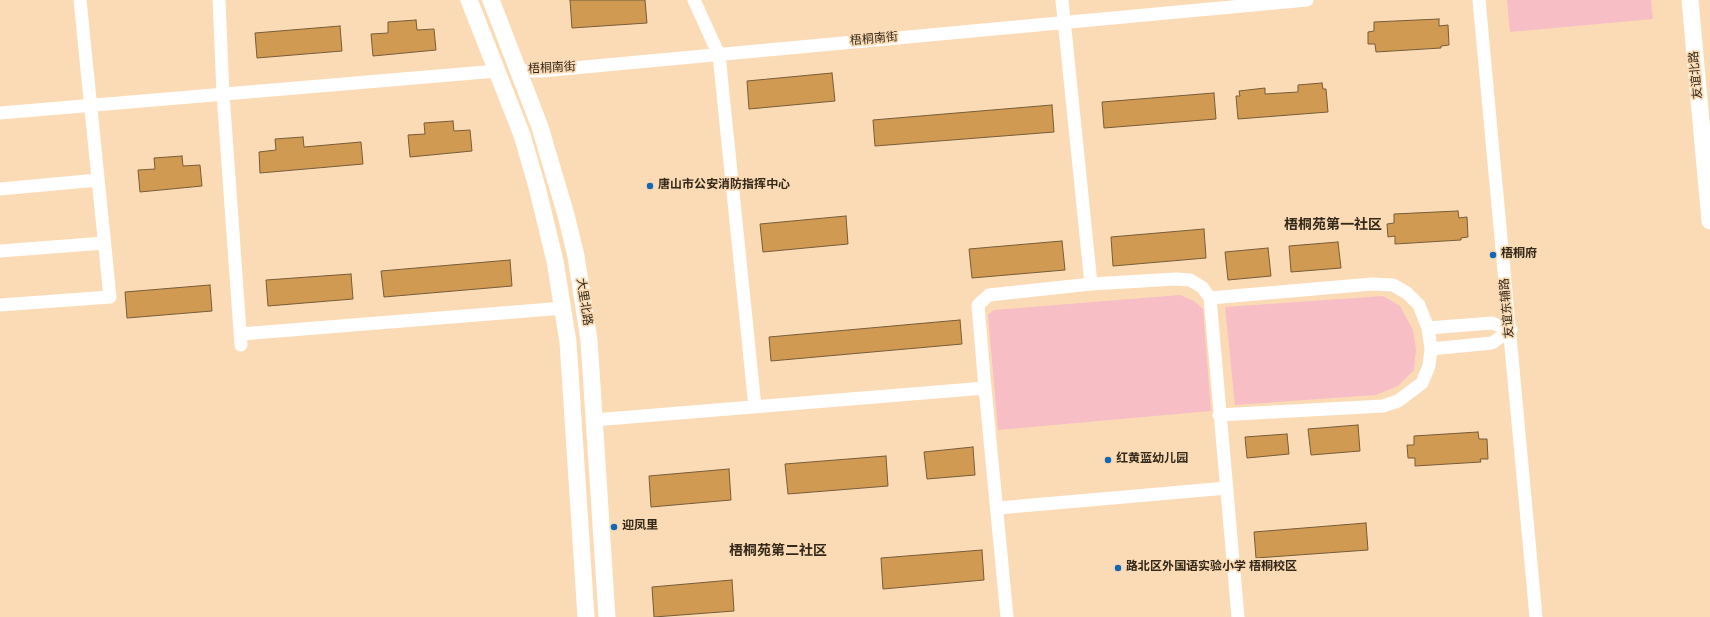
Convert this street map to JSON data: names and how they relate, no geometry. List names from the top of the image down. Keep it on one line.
{"streets":{"main road":["友谊北路","大里北路"],"street":["梧桐南街","友谊东辅路"]},"crossings":[["梧桐南街","大里北路"]],"districts":["梧桐苑第一社区","梧桐苑第二社区"],"places":["唐山市公安消防指挥中心","梧桐府","红黄蓝幼儿园","迎凤里","路北区外国语实验小学 梧桐校区"]}
